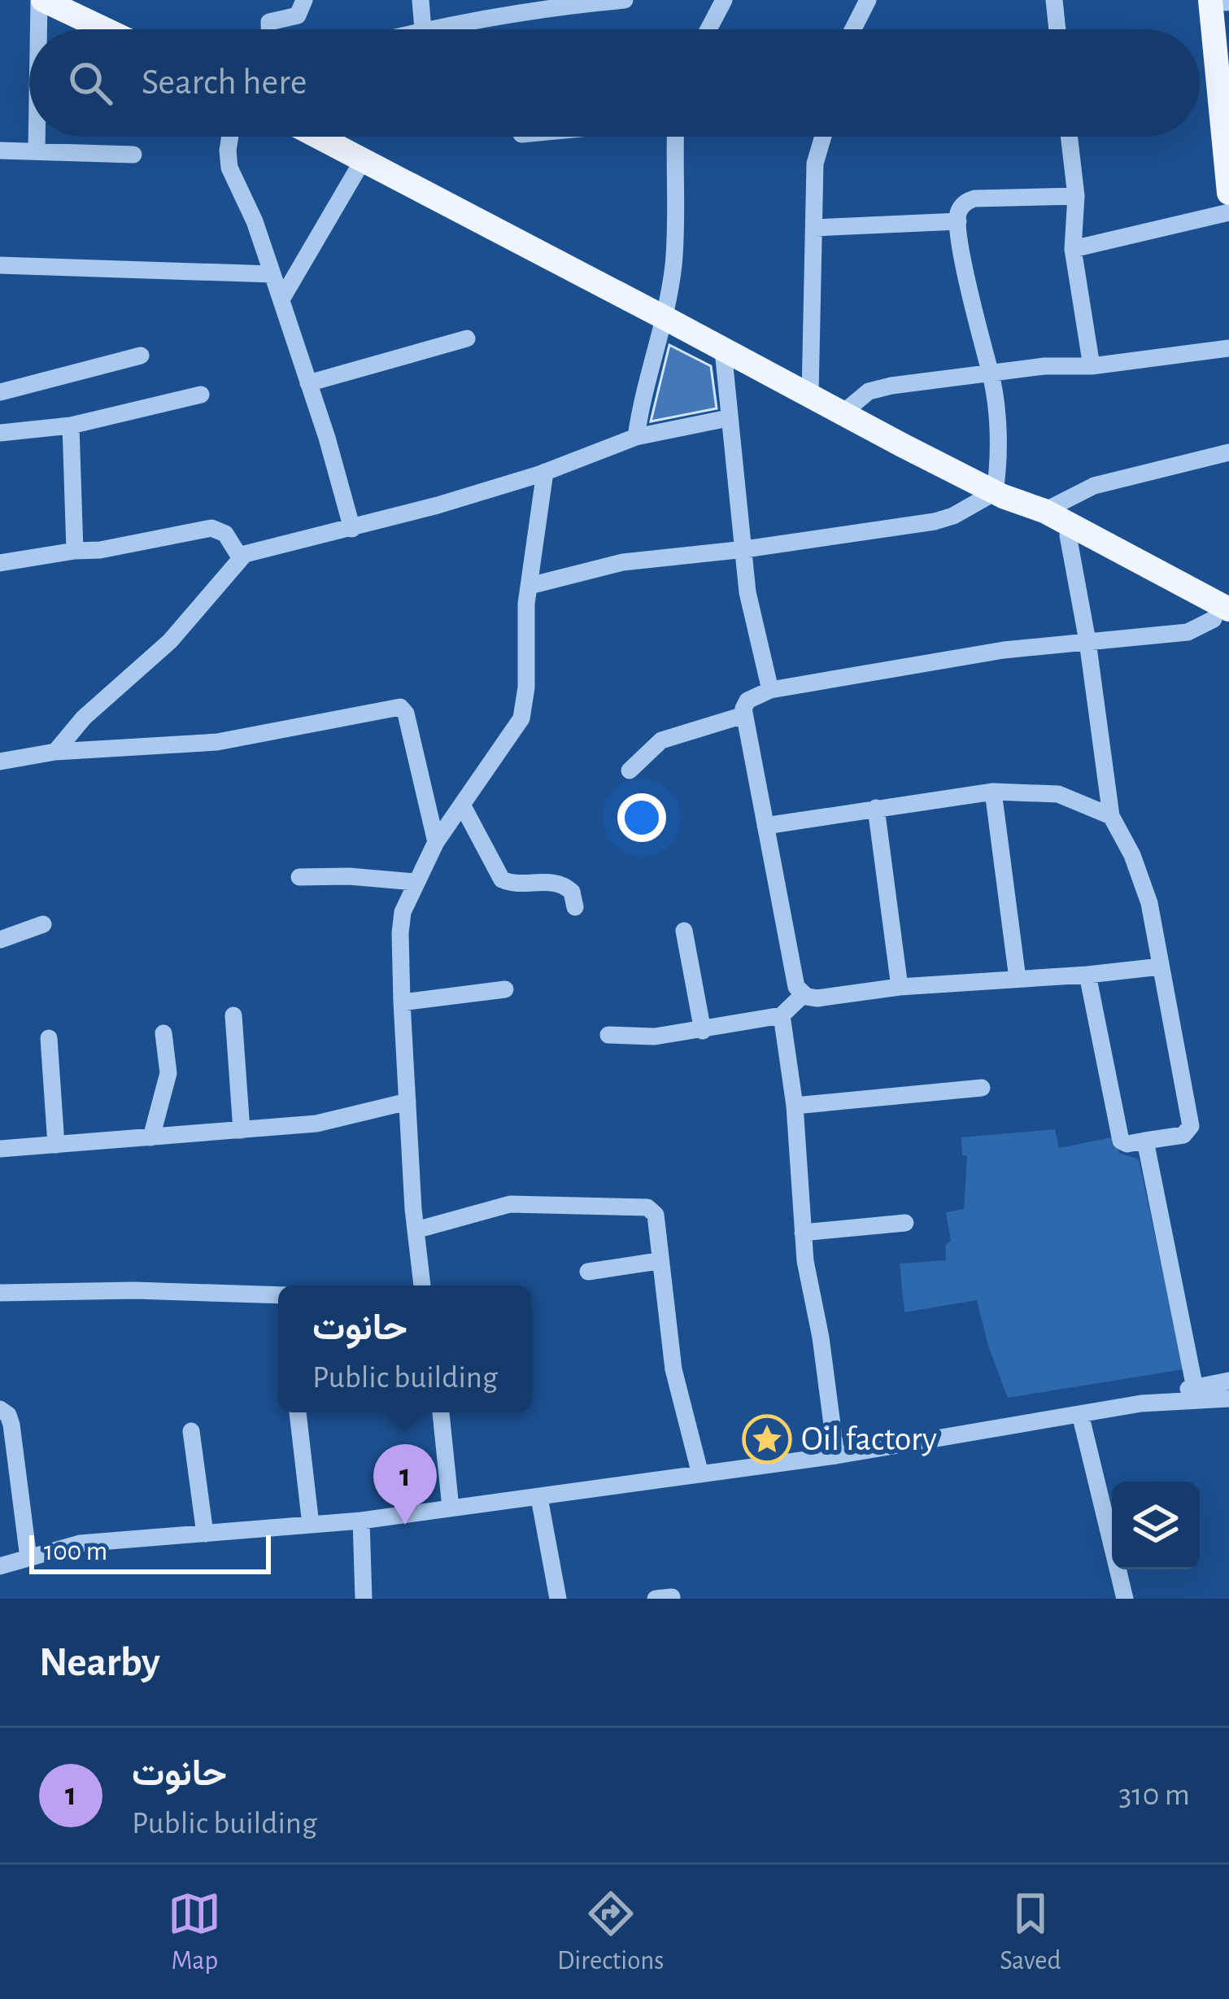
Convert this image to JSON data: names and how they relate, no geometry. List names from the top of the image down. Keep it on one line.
{"places":{"place":["Oil factory"]},"scale_bar":"100 m","page":{"search":"Search here","popup":["حانوت","Public building"],"pins":"1","scale":"100 m","heading":"Nearby","list":[{"mark":"1","name":"حانوت","note":"Public building","value":"310 m"}],"nav":["Map","Directions","Saved"]}}
